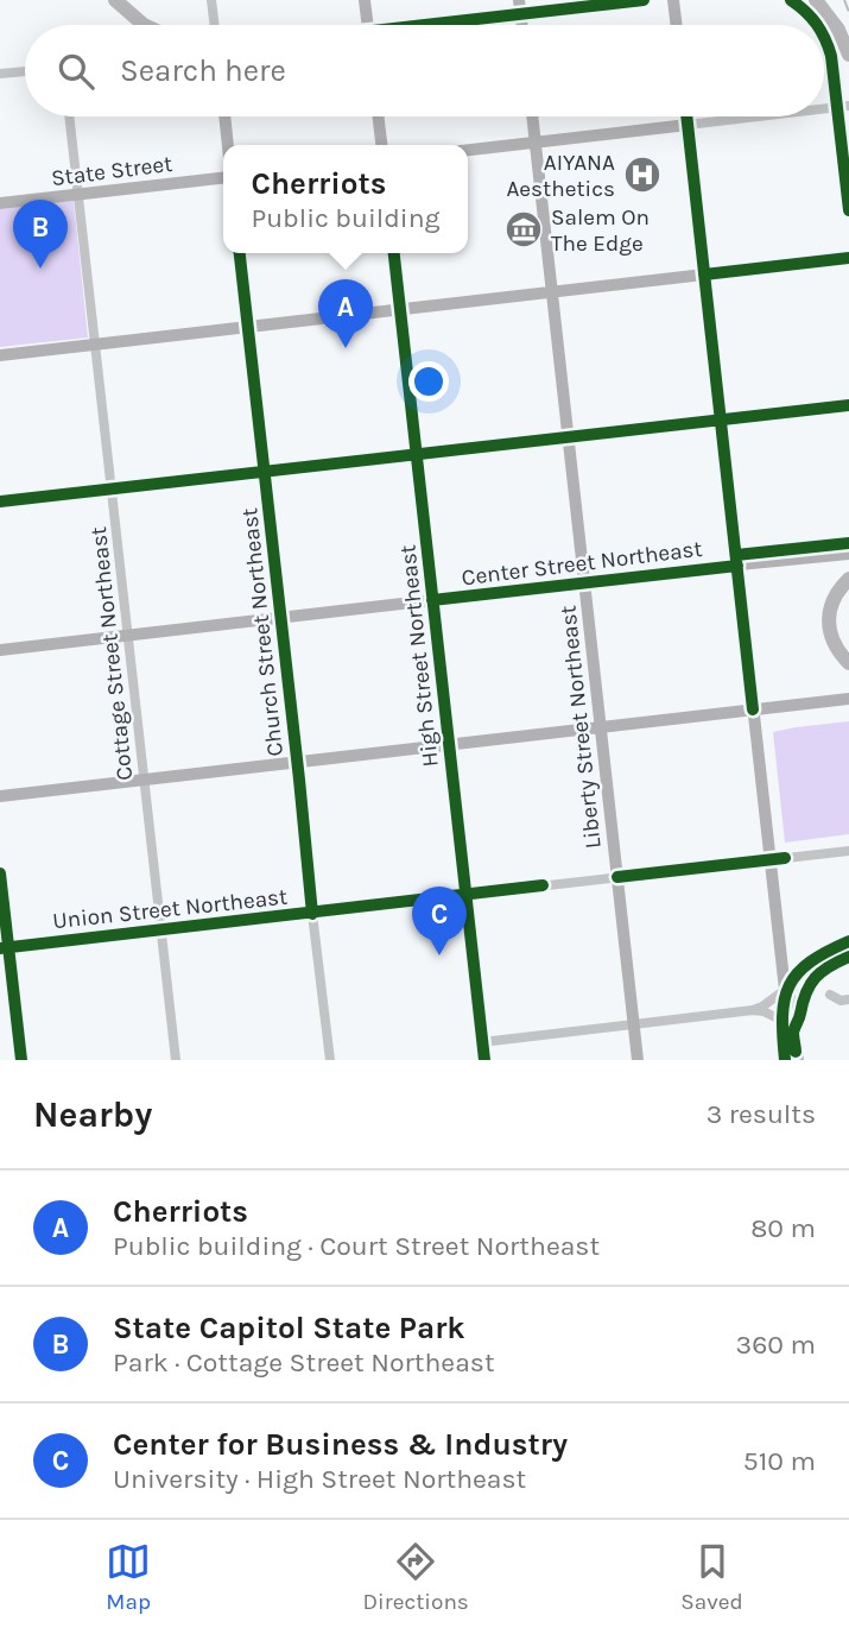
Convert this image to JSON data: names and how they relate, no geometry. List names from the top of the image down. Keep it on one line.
{"streets":{"main road":["State Street","Center Street Northeast","Church Street Northeast","High Street Northeast","Liberty Street Northeast"],"street":["Cottage Street Northeast","Union Street Northeast"]},"crossings":[["State Street","Cottage Street Northeast"],["Center Street Northeast","Church Street Northeast"],["Center Street Northeast","Cottage Street Northeast"],["Center Street Northeast","High Street Northeast"],["Center Street Northeast","Liberty Street Northeast"],["Church Street Northeast","Union Street Northeast"],["Cottage Street Northeast","Union Street Northeast"],["High Street Northeast","Union Street Northeast"],["Liberty Street Northeast","Union Street Northeast"]],"places":{"hospital":["AIYANA Aesthetics"],"museum":["Salem On The Edge"]},"page":{"search":"Search here","popup":["Cherriots","Public building"],"pins":["B","A","C"],"heading":["Nearby","3 results"],"list":[{"mark":"A","name":"Cherriots","note":"Public building · Court Street Northeast","value":"80 m"},{"mark":"B","name":"State Capitol State Park","note":"Park · Cottage Street Northeast","value":"360 m"},{"mark":"C","name":"Center for Business & Industry","note":"University · High Street Northeast","value":"510 m"}],"nav":["Map","Directions","Saved"]}}
